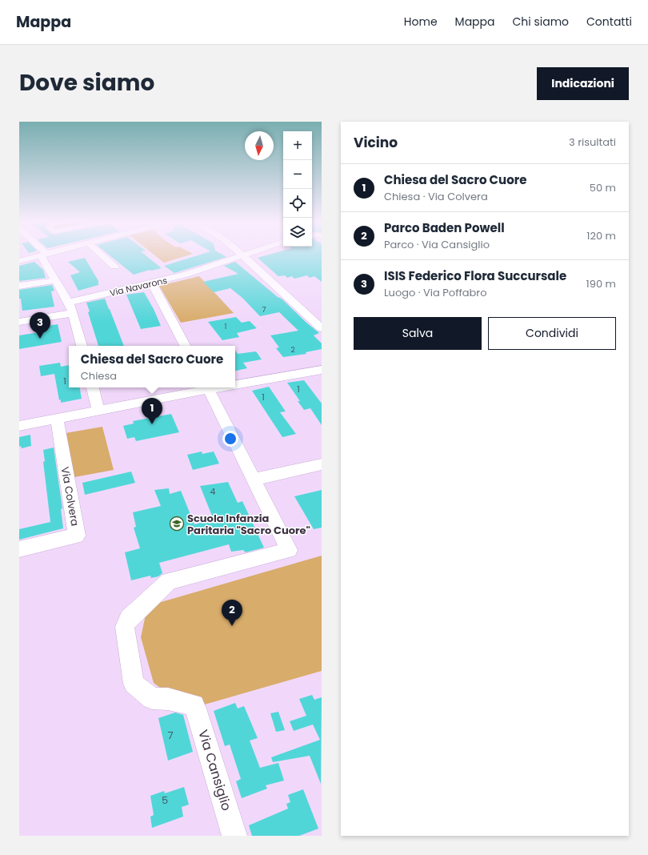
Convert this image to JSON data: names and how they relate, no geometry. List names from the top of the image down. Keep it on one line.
{"streets":{"street":["Via Navarons","Via Colvera","Via Cansiglio"]},"places":{"school or university":["Scuola Infanzia Paritaria \"Sacro Cuore\""]},"house_numbers":["7","1","2","1","1","1","4","7","5"],"north":"bottom","page":{"header":"Mappa","nav":["Home","Mappa","Chi siamo","Contatti"],"title":"Dove siamo","buttons":["Indicazioni",["Salva","Condividi"]],"heading":["Vicino","3 risultati"],"map_buttons":["+","−"],"list":[{"mark":"1","name":"Chiesa del Sacro Cuore","note":"Chiesa · Via Colvera","value":"50 m"},{"mark":"2","name":"Parco Baden Powell","note":"Parco · Via Cansiglio","value":"120 m"},{"mark":"3","name":"ISIS Federico Flora Succursale","note":"Luogo · Via Poffabro","value":"190 m"}],"pins":["3","1","2"],"popup":["Chiesa del Sacro Cuore","Chiesa"]}}
